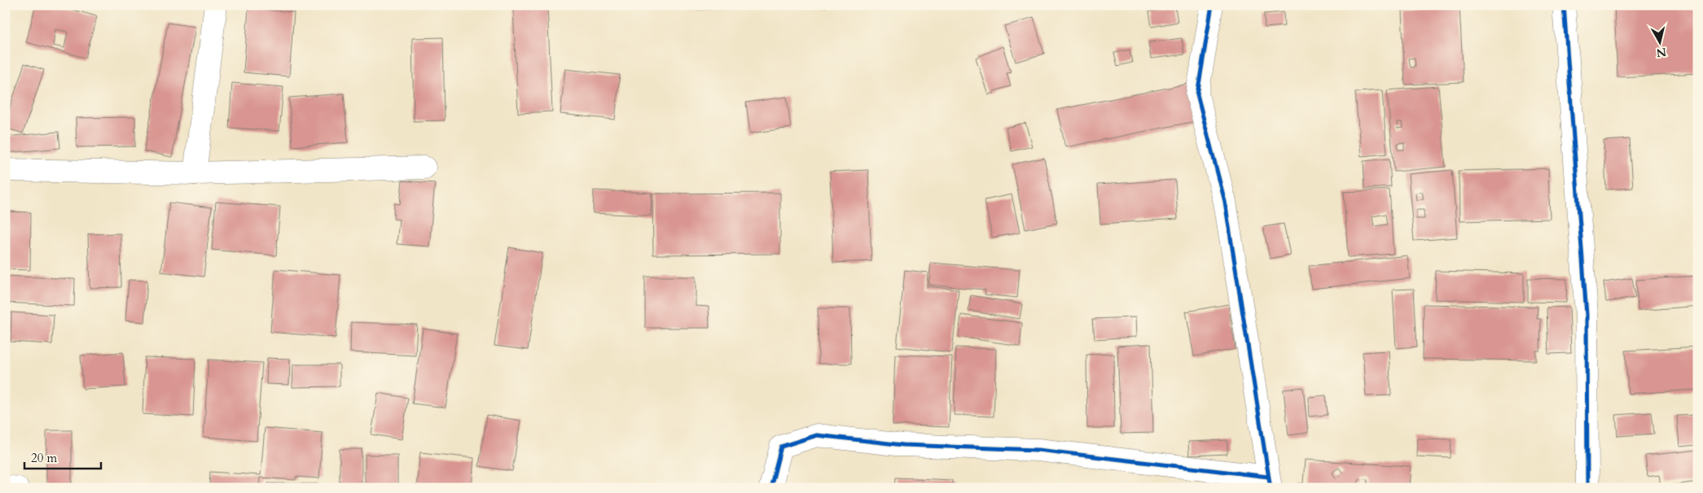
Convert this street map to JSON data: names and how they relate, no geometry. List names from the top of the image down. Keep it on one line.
{"scale_bar":"20 m","north":"bottom"}
